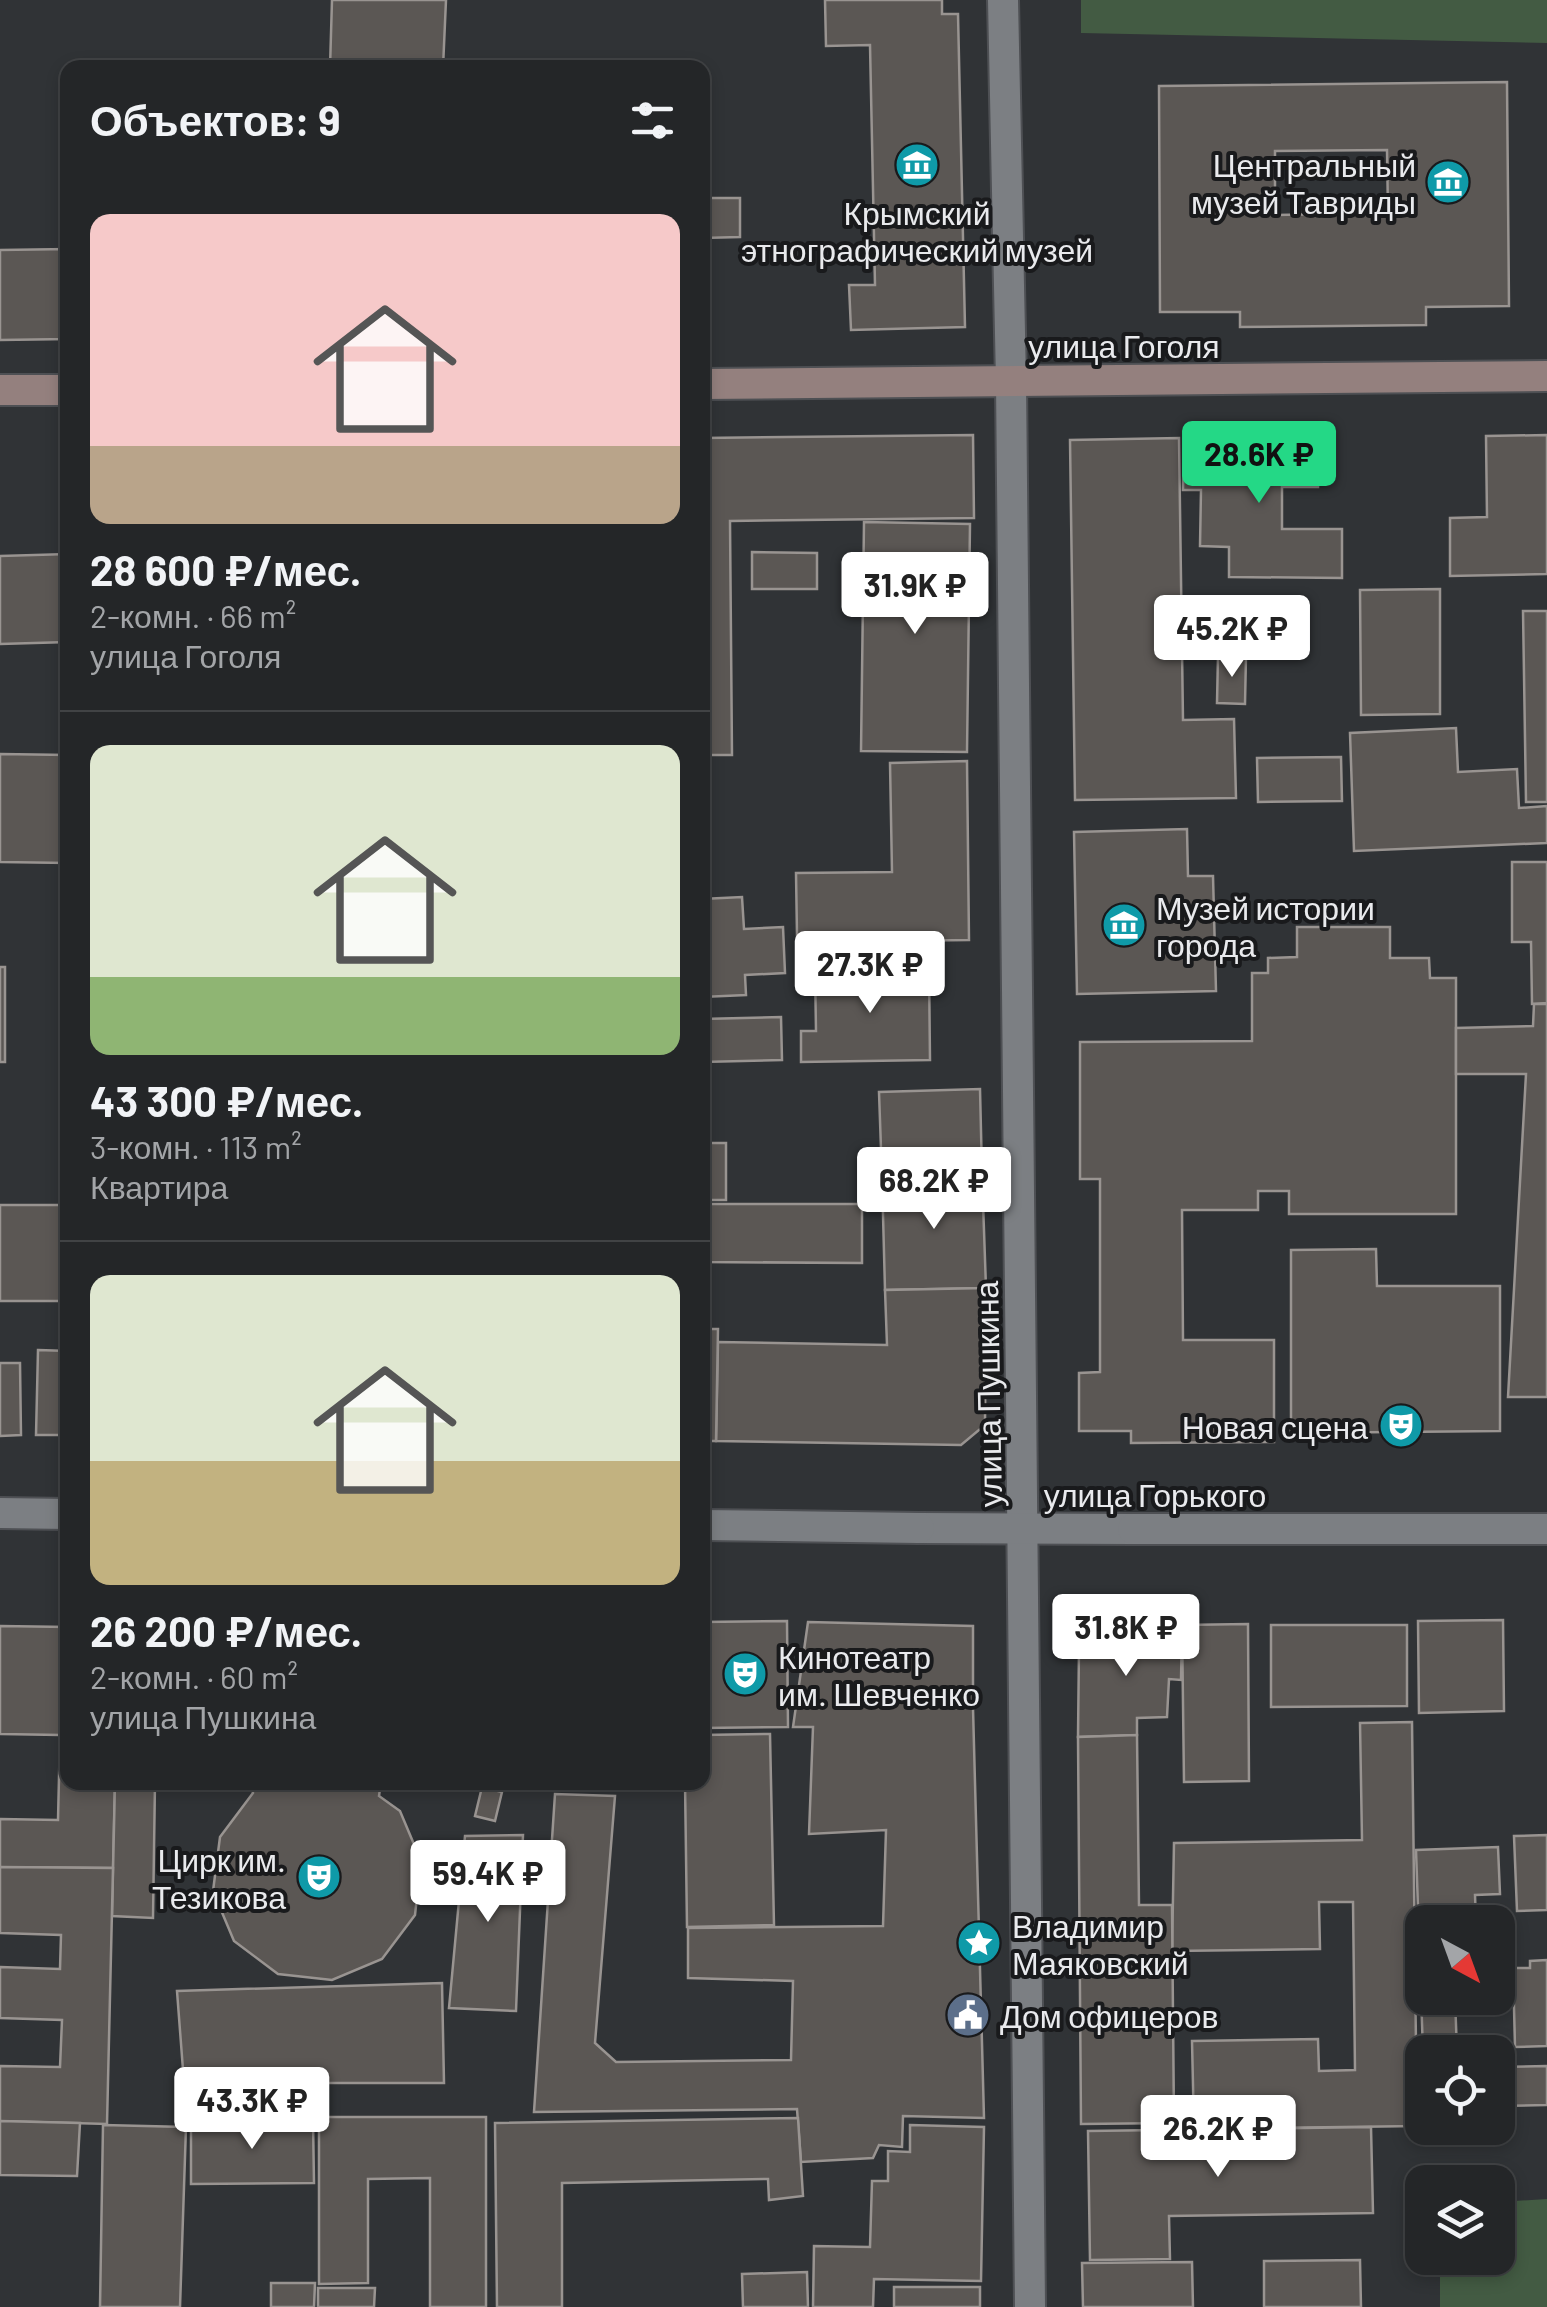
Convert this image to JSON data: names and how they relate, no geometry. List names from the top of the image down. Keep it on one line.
{"streets":{"main road":["улица Гоголя"],"street":["улица Пушкина","улица Горького"]},"crossings":[["улица Гоголя","улица Пушкина"],["улица Пушкина","улица Горького"]],"places":{"museum":["Крымский этнографический музей","Центральный музей Тавриды","Музей истории города"],"theatre":["Новая сцена","Кинотеатр им. Шевченко","Цирк им. Тезикова"],"place":["Владимир Маяковский"],"public building":["Дом офицеров"]},"north":"bottom right","page":{"heading":"Объектов: 9","list":[{"name":"28 600 ₽/мес.","note":"2-комн. · 66 m² · улица Гоголя"},{"name":"43 300 ₽/мес.","note":"3-комн. · 113 m² · Квартира"},{"name":"26 200 ₽/мес.","note":"2-комн. · 60 m² · улица Пушкина"}],"price":["28.6K ₽","31.9K ₽","45.2K ₽","27.3K ₽","68.2K ₽","31.8K ₽","59.4K ₽","43.3K ₽","26.2K ₽"]}}
